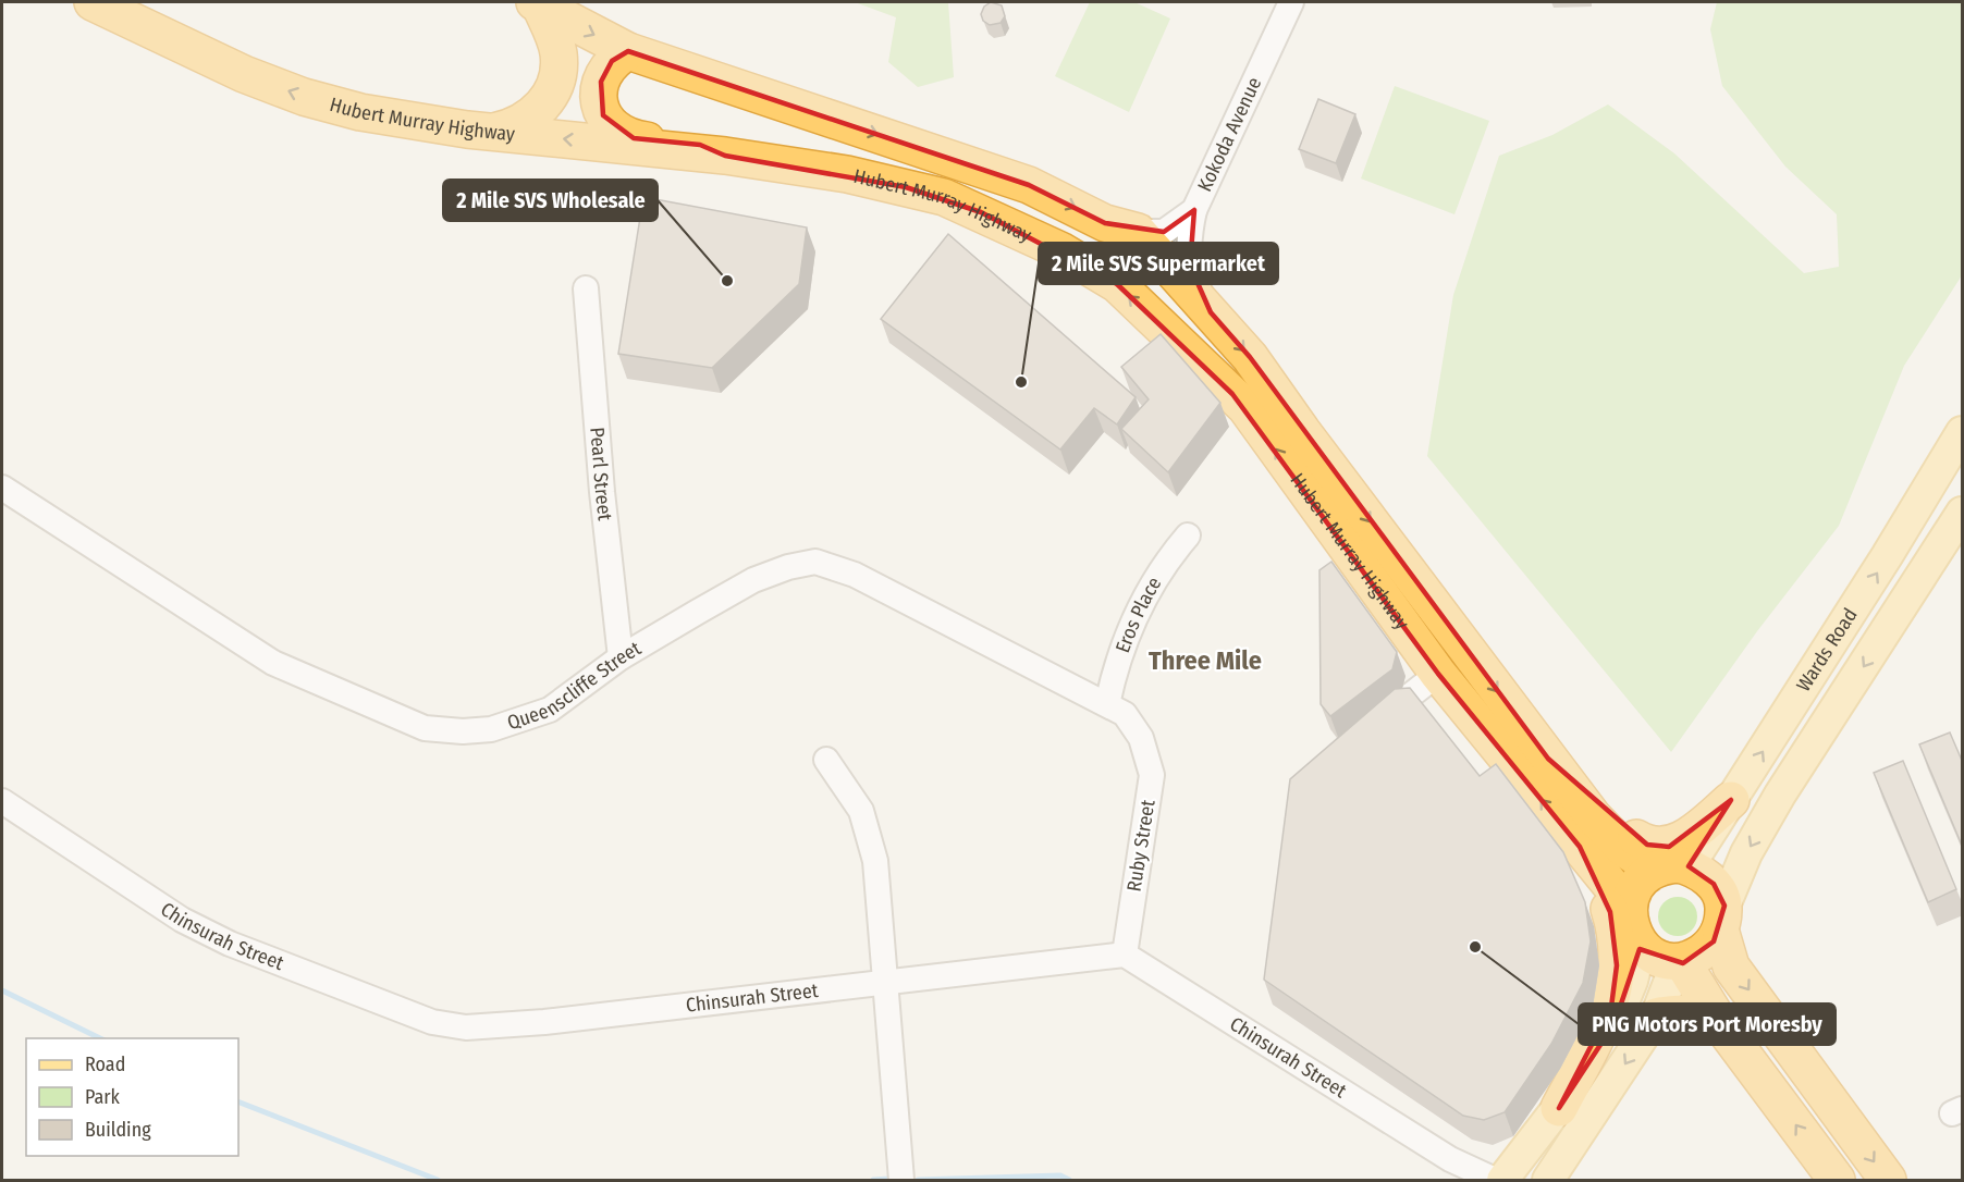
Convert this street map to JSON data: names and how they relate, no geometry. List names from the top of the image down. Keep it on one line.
{"streets":{"highway":["Hubert Murray Highway"],"main road":["Wards Road"],"street":["Kokoda Avenue","Pearl Street","Eros Place","Queenscliffe Street","Ruby Street","Chinsurah Street"]},"crossings":[["Hubert Murray Highway","Kokoda Avenue"],["Hubert Murray Highway","Wards Road"],["Pearl Street","Queenscliffe Street"],["Eros Place","Queenscliffe Street"],["Queenscliffe Street","Ruby Street"],["Ruby Street","Chinsurah Street"]],"districts":["Three Mile"],"places":["2 Mile SVS Wholesale","2 Mile SVS Supermarket","PNG Motors Port Moresby"],"legend":["Road","Park","Building"]}
